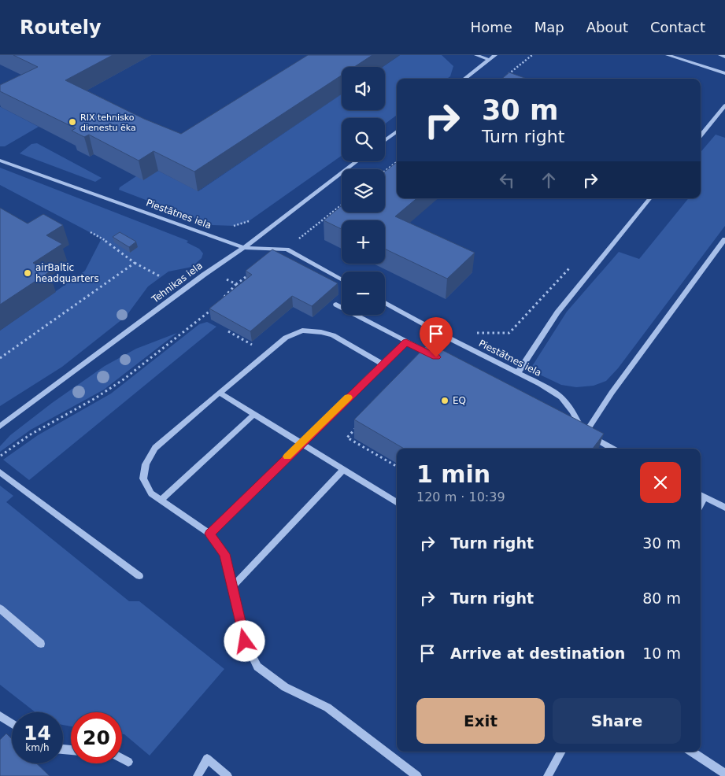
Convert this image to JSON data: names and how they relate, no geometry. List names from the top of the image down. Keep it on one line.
{"streets":{"street":["Piestātnes iela","Tehnikas iela"]},"crossings":[["Piestātnes iela","Tehnikas iela"]],"places":["RIX tehnisko dienestu ēka","airBaltic headquarters","EQ"],"page":{"header":"Routely","nav":["Home","Map","About","Contact"],"map_buttons":["+","−"],"turn":["30 m","Turn right"],"heading":["1 min","120 m · 10:39"],"list":[{"name":"Turn right","value":"30 m"},{"name":"Turn right","value":"80 m"},{"name":"Arrive at destination","value":"10 m"}],"buttons":["Exit","Share"],"speed":"14 km/h","limit":"20"}}
